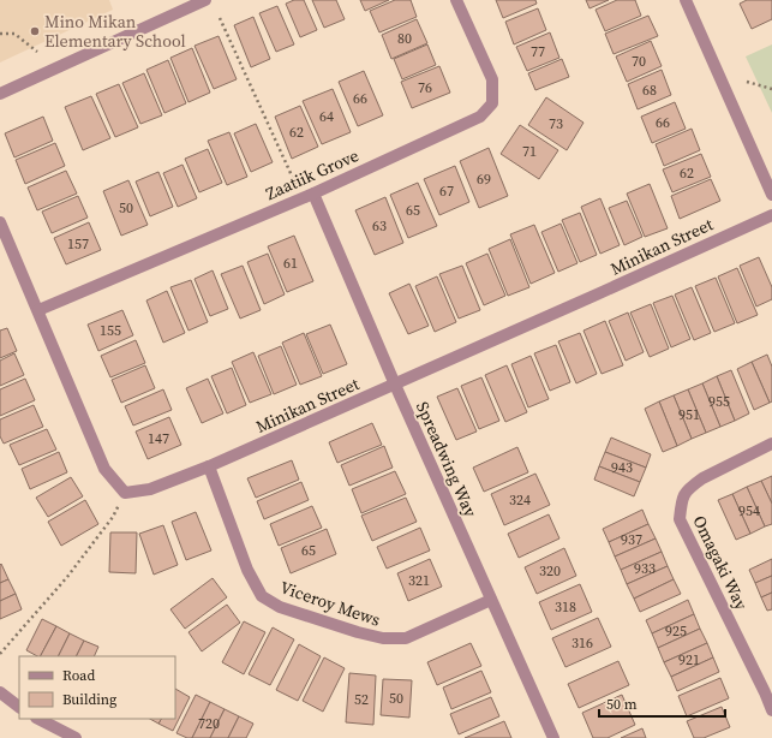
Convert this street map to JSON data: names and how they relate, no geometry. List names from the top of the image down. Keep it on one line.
{"streets":{"street":["Zaatiik Grove","Minikan Street","Spreadwing Way","Omagaki Way","Viceroy Mews"]},"crossings":[["Zaatiik Grove","Spreadwing Way"],["Minikan Street","Spreadwing Way"],["Minikan Street","Viceroy Mews"],["Spreadwing Way","Viceroy Mews"]],"places":["Mino Mikan Elementary School"],"house_numbers":["80","77","70","76","68","66","64","66","73","62","71","62","69","67","50","65","63","157","61","155","955","951","147","943","324","954","937","65","933","320","321","318","925","316","921","50","52","720"],"legend":["Road","Building"],"scale_bar":"50 m"}
